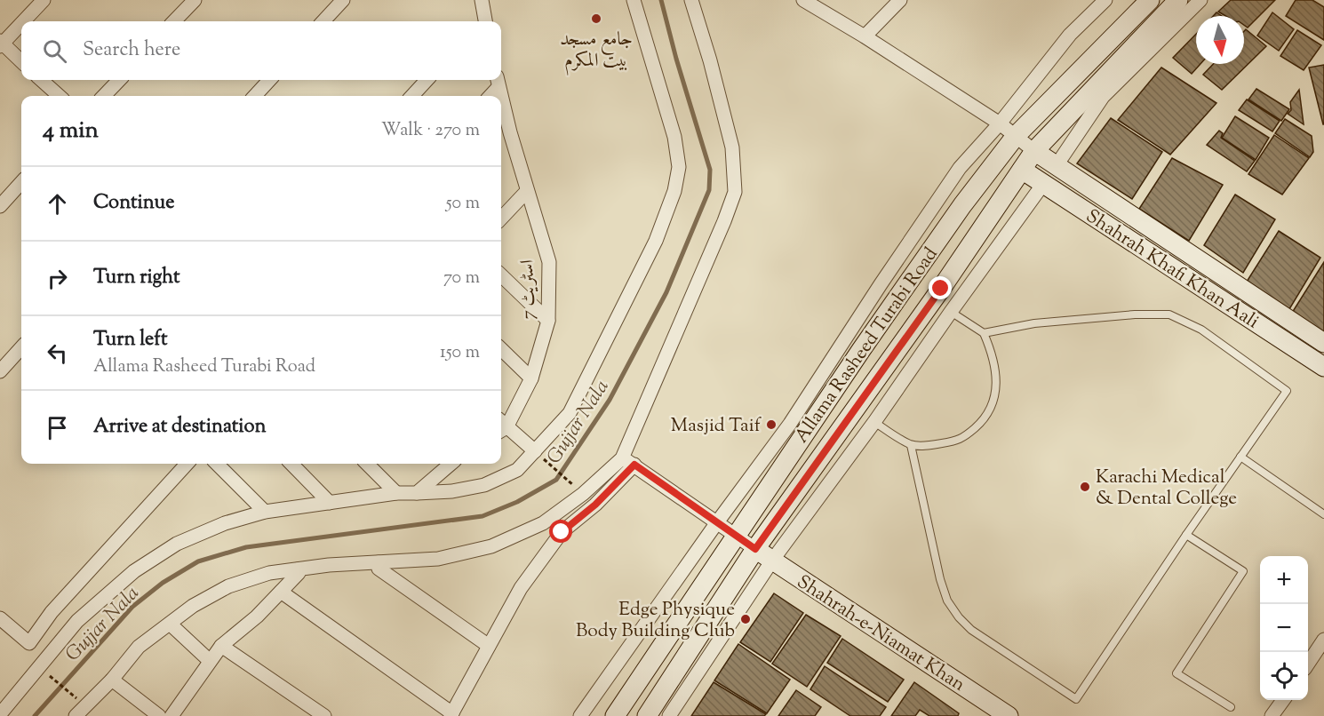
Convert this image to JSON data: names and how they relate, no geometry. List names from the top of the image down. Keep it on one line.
{"streets":{"main road":["Shahrah Khafi Khan Aali","Allama Rasheed Turabi Road","Shahrah-e-Niamat Khan"],"street":["اسٹریٹ 7"]},"crossings":[["Shahrah Khafi Khan Aali","Allama Rasheed Turabi Road"],["Allama Rasheed Turabi Road","Shahrah-e-Niamat Khan"]],"water":["Gujjar Nala"],"places":["جامع مسجد بیت المکرم","Masjid Taif","Karachi Medical & Dental College","Edge Physique Body Building Club"],"north":"bottom","page":{"search":"Search here","heading":["4 min","Walk · 270 m"],"list":[["Continue","50 m"],["Turn right","70 m"],["Turn left","Allama Rasheed Turabi Road","150 m"],"Arrive at destination"],"map_buttons":["+","−"]}}
